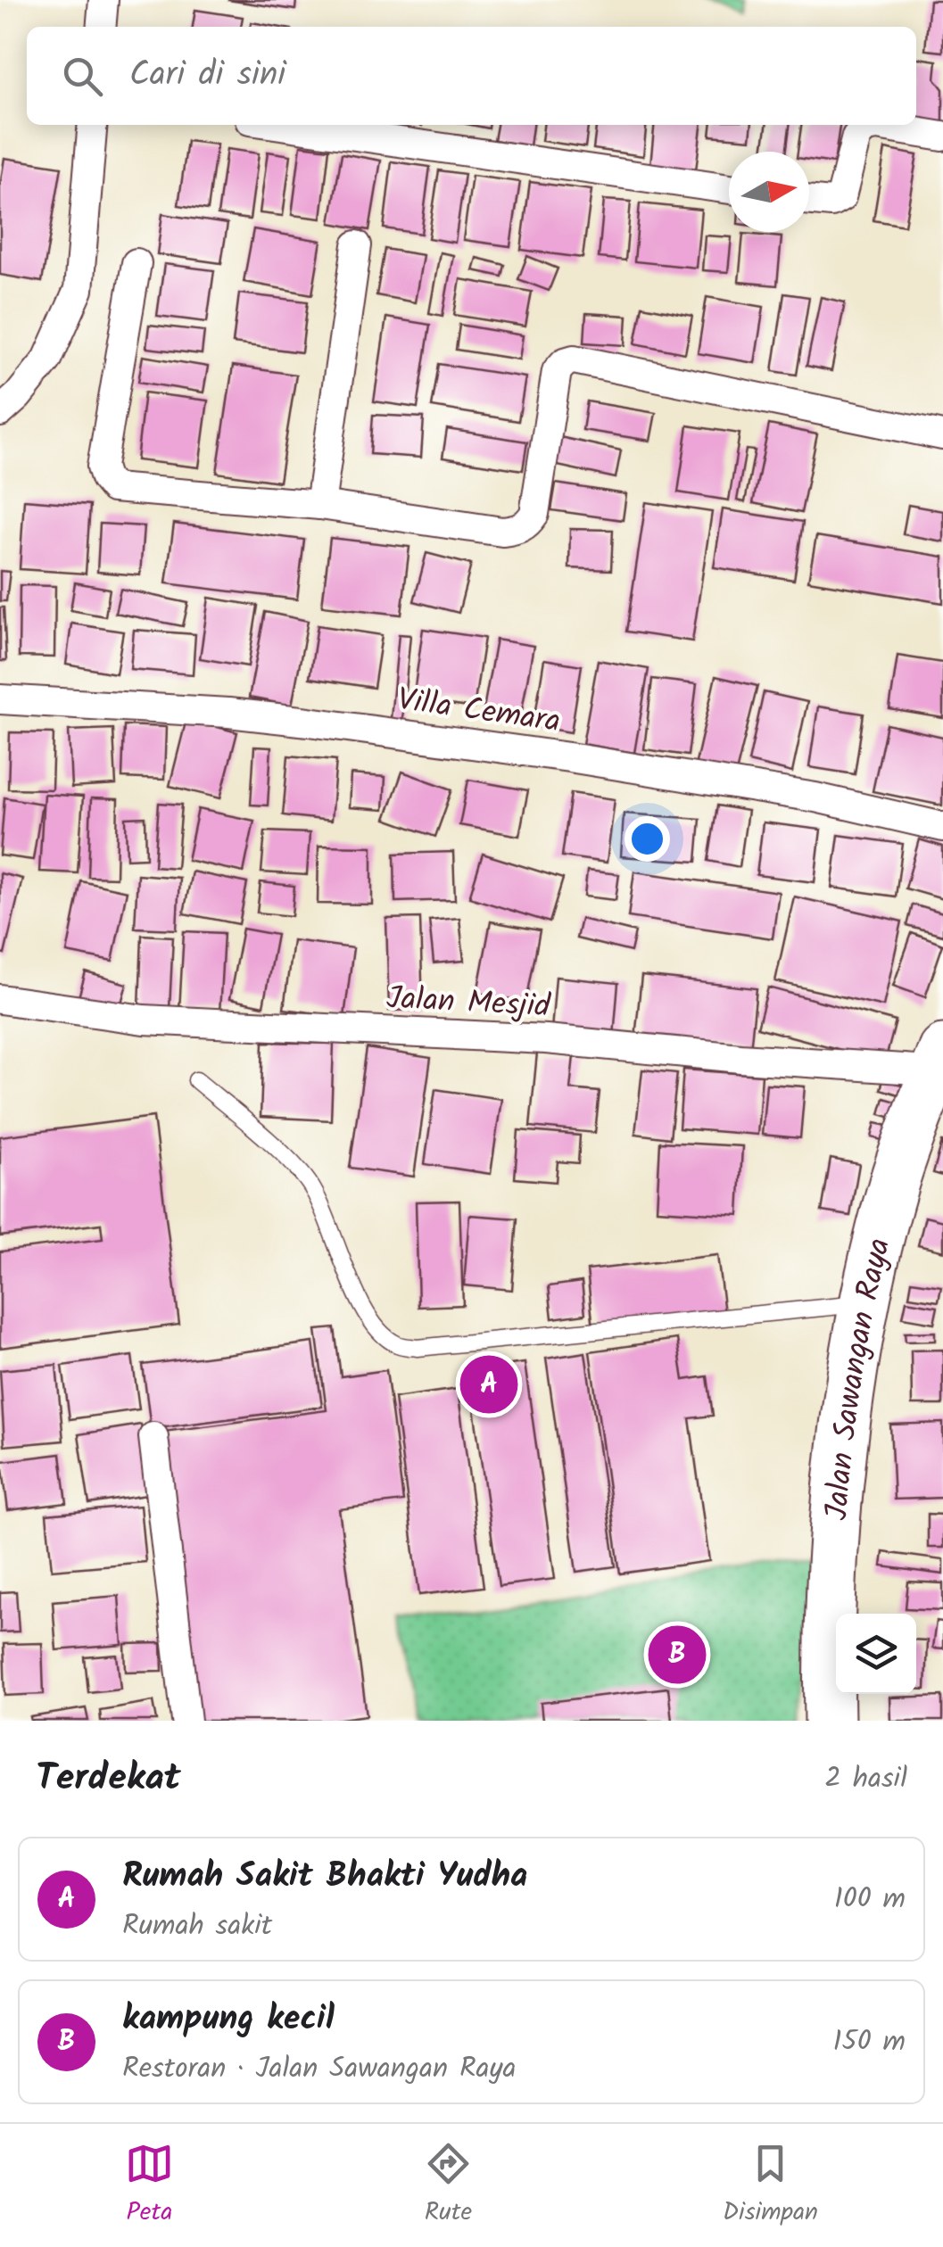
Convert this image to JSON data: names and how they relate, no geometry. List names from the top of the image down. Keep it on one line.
{"streets":{"highway":["Jalan Sawangan Raya"],"street":["Villa Cemara","Jalan Mesjid"]},"crossings":[["Jalan Mesjid","Jalan Sawangan Raya"]],"north":"right","page":{"search":"Cari di sini","pins":["A","B"],"heading":["Terdekat","2 hasil"],"list":[{"mark":"A","name":"Rumah Sakit Bhakti Yudha","note":"Rumah sakit","value":"100 m"},{"mark":"B","name":"kampung kecil","note":"Restoran · Jalan Sawangan Raya","value":"150 m"}],"nav":["Peta","Rute","Disimpan"]}}
